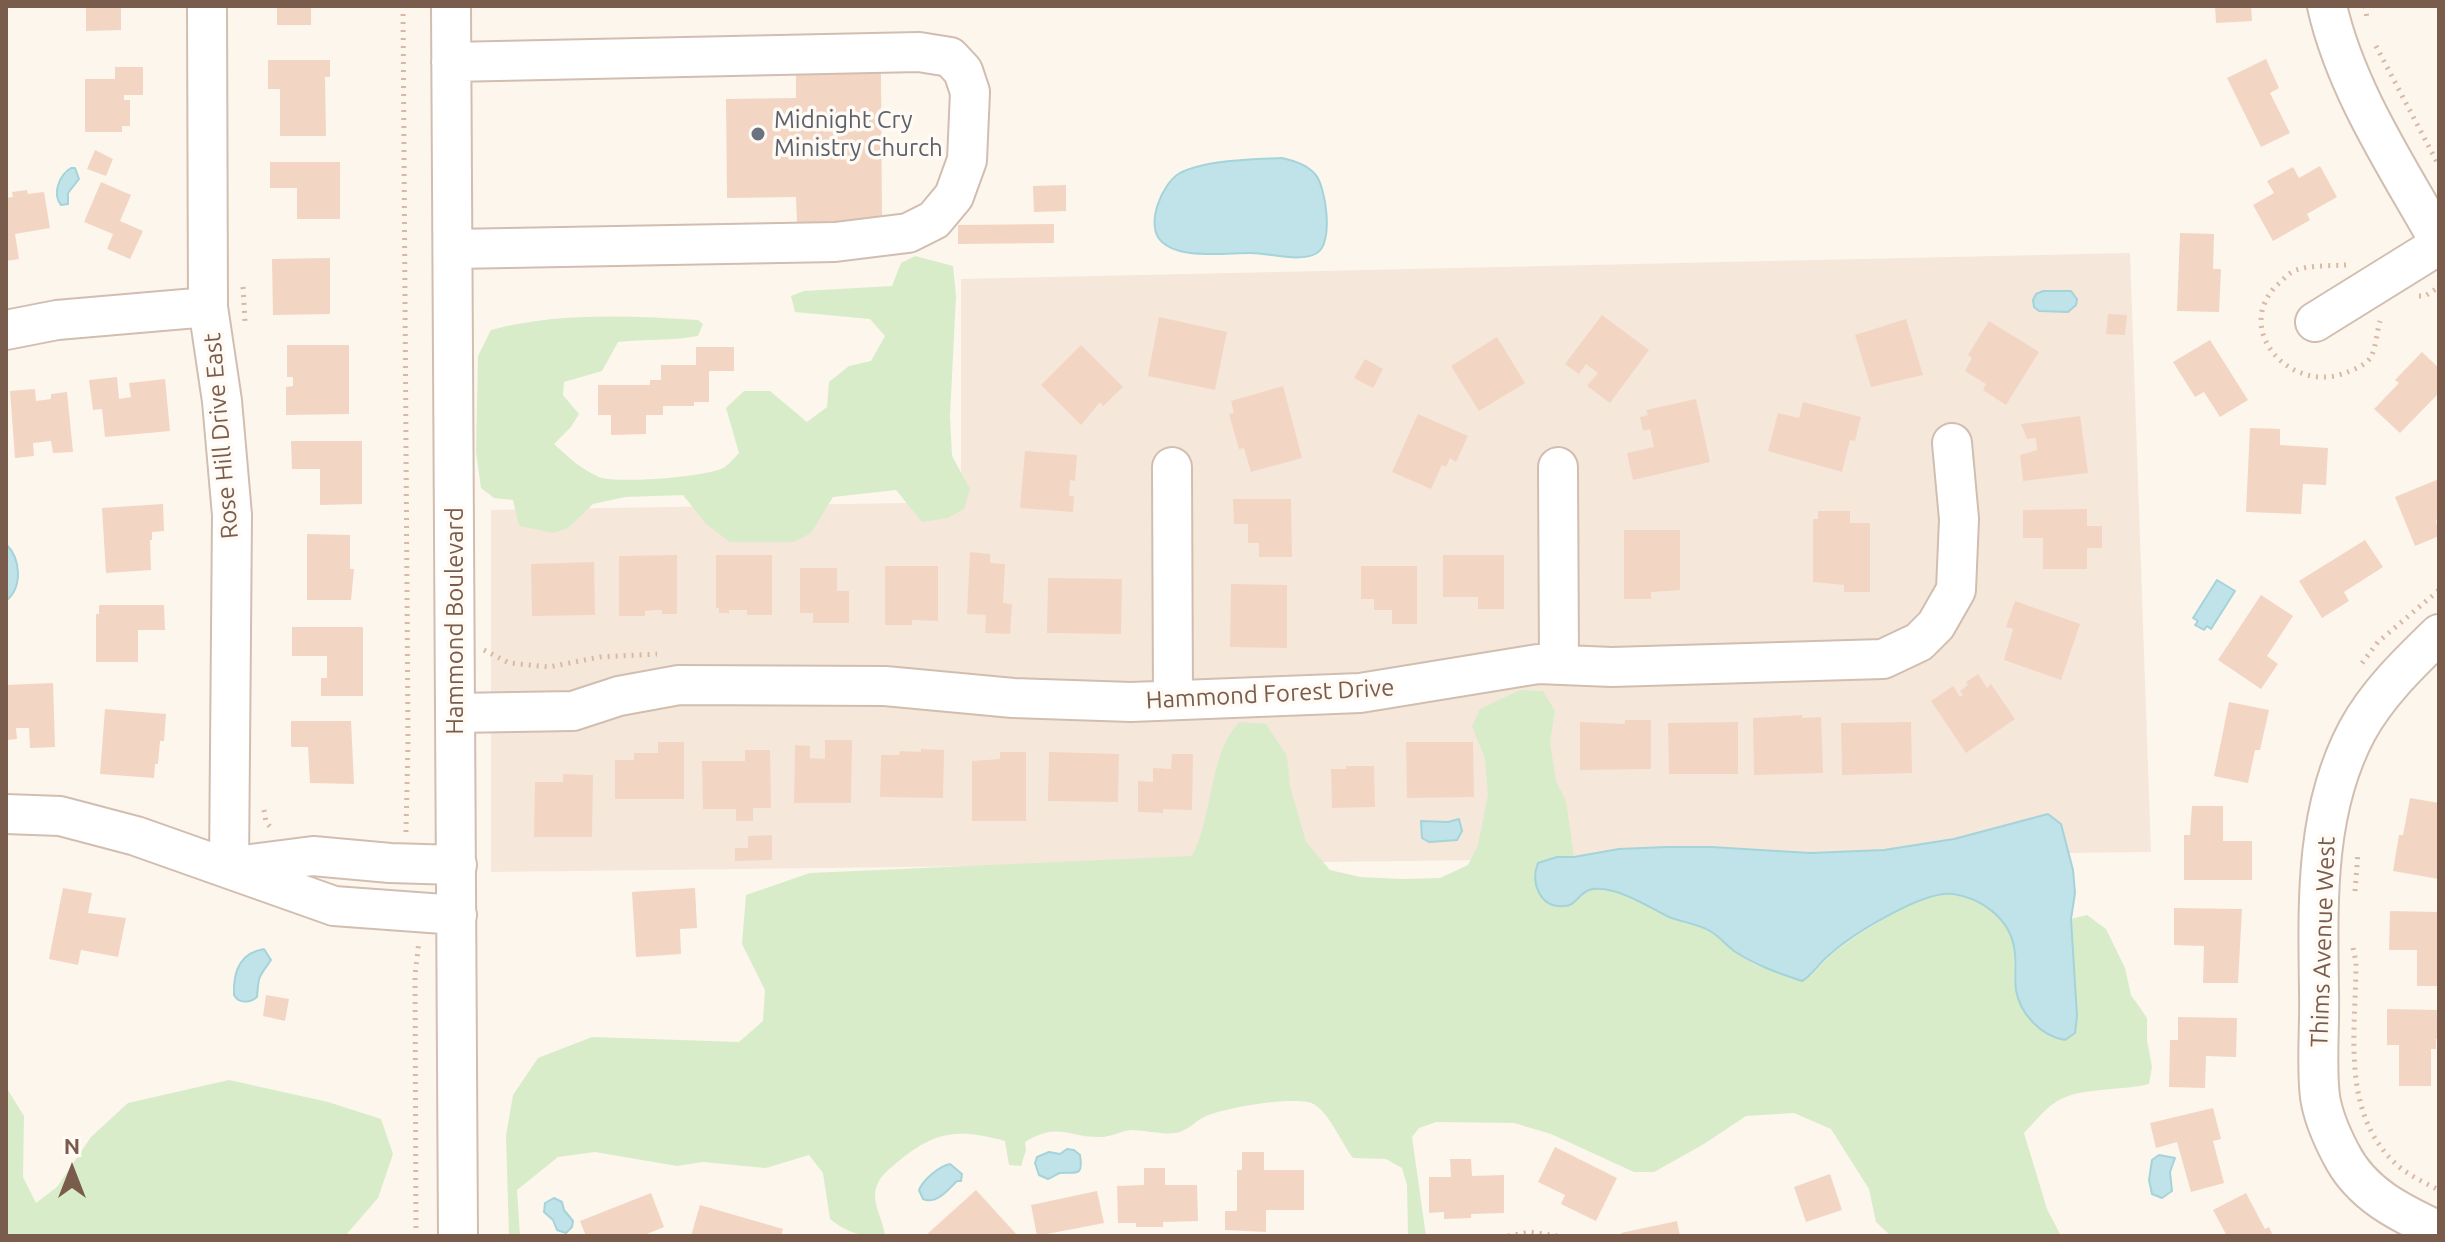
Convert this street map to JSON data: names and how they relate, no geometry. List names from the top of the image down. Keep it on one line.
{"streets":{"street":["Rose Hill Drive East","Hammond Boulevard","Hammond Forest Drive","Thims Avenue West"]},"crossings":[["Hammond Boulevard","Hammond Forest Drive"]],"places":["Midnight Cry Ministry Church"],"north":"top"}
